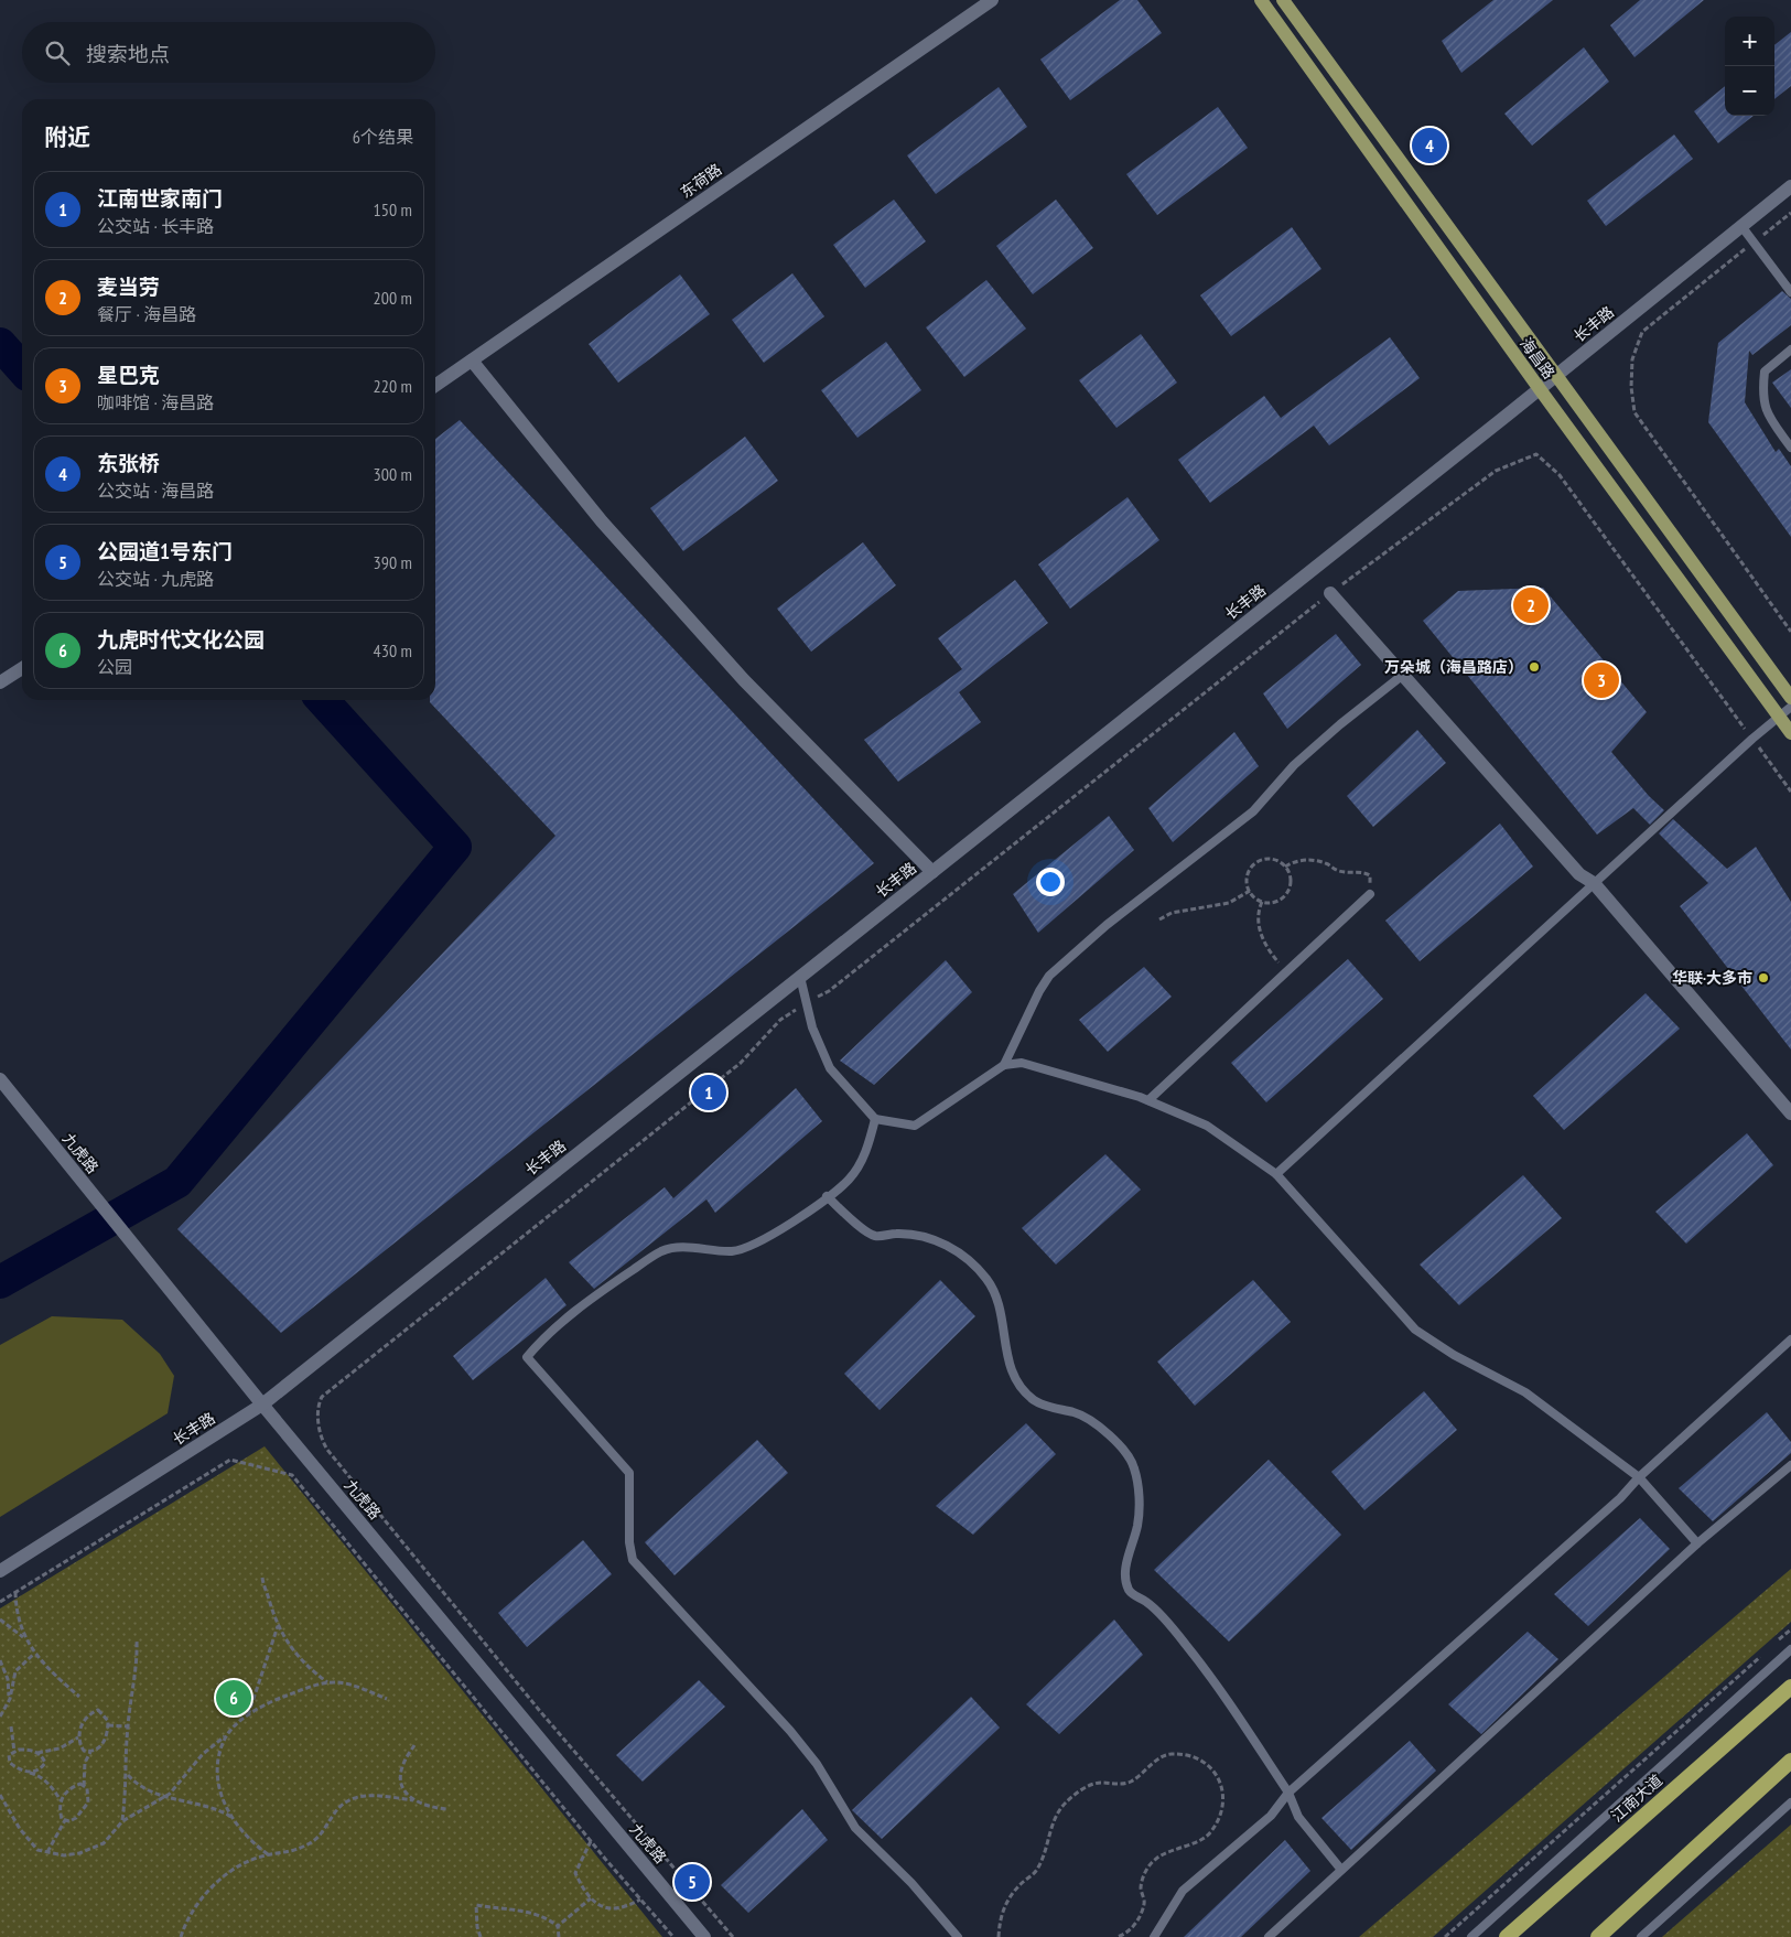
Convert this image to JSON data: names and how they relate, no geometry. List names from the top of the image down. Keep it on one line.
{"streets":{"highway":["江南大道"],"main road":["海昌路"],"street":["东荷路","长丰路","九虎路"]},"crossings":[["长丰路","海昌路"],["长丰路","九虎路"]],"places":["万朵城（海昌路店）","华联·大多市"],"page":{"map_buttons":["+","−"],"search":"搜索地点","heading":["附近","6个结果"],"pins":["4","2","3","1","6","5"],"list":[{"mark":"1","name":"江南世家南门","note":"公交站 · 长丰路","value":"150 m"},{"mark":"2","name":"麦当劳","note":"餐厅 · 海昌路","value":"200 m"},{"mark":"3","name":"星巴克","note":"咖啡馆 · 海昌路","value":"220 m"},{"mark":"4","name":"东张桥","note":"公交站 · 海昌路","value":"300 m"},{"mark":"5","name":"公园道1号东门","note":"公交站 · 九虎路","value":"390 m"},{"mark":"6","name":"九虎时代文化公园","note":"公园","value":"430 m"}]}}
